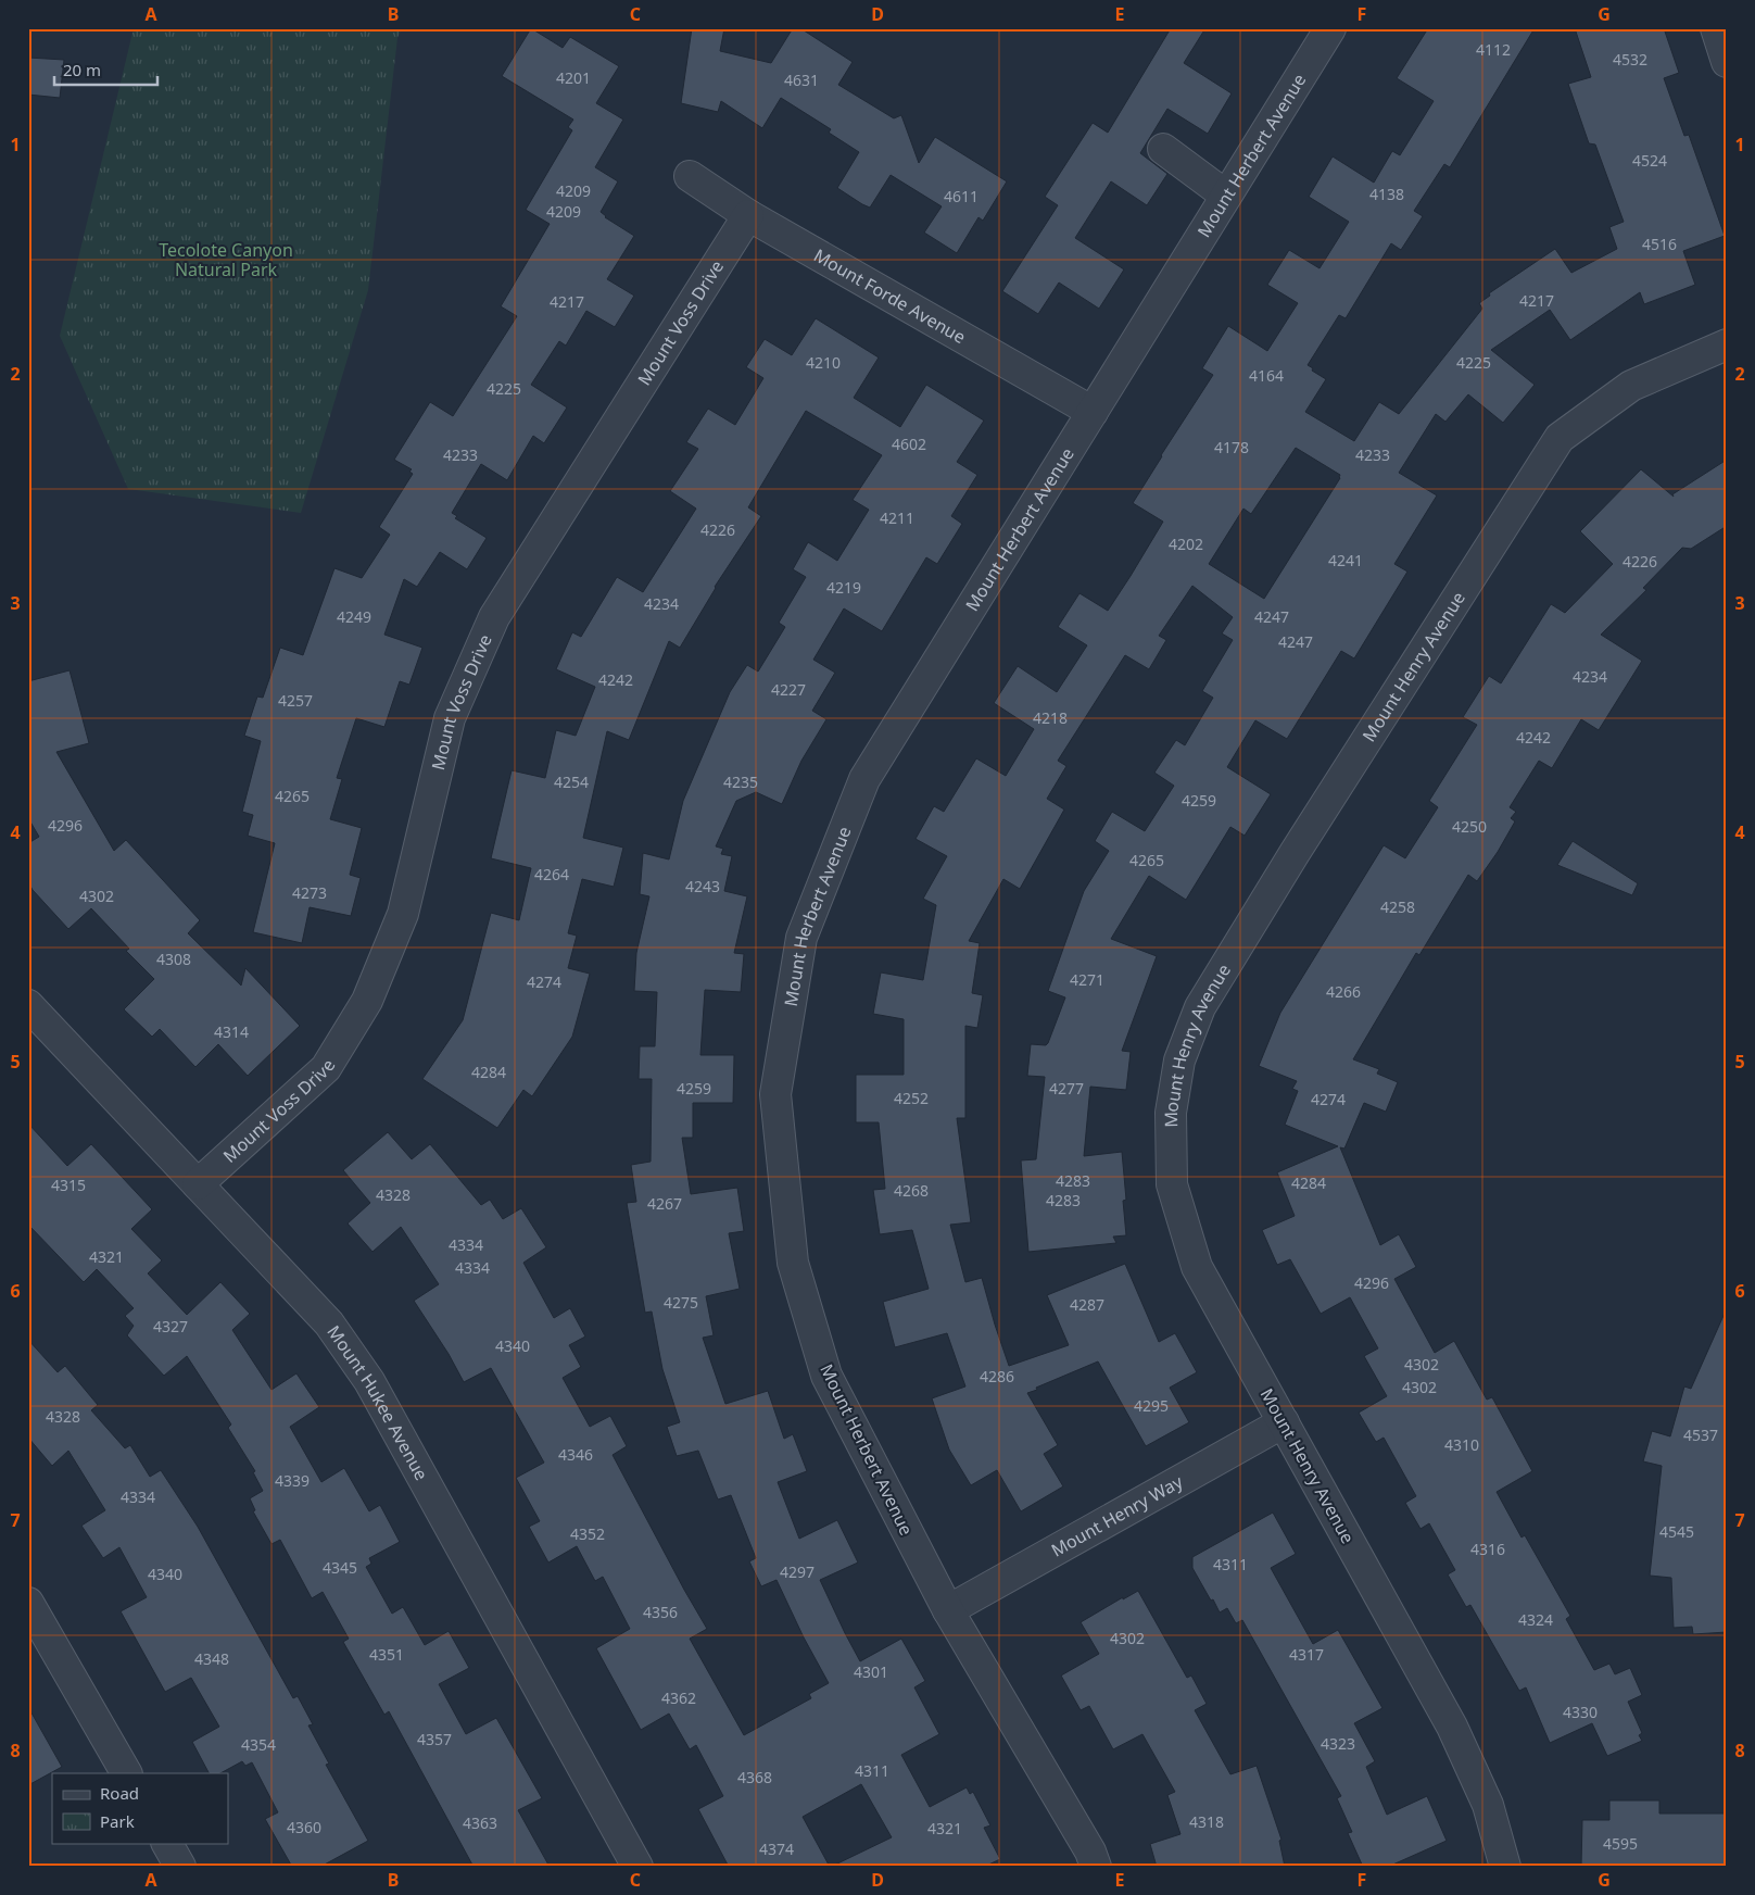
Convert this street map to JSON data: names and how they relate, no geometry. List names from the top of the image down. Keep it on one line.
{"streets":{"street":["Mount Herbert Avenue","Mount Forde Avenue","Mount Voss Drive","Mount Henry Avenue","Mount Hukee Avenue","Mount Henry Way"]},"crossings":[["Mount Herbert Avenue","Mount Forde Avenue"],["Mount Herbert Avenue","Mount Henry Way"],["Mount Forde Avenue","Mount Voss Drive"],["Mount Voss Drive","Mount Hukee Avenue"],["Mount Henry Avenue","Mount Henry Way"]],"parks":["Tecolote Canyon Natural Park"],"house_numbers":["4112","4532","4201","4631","4524","4209","4138","4611","4209","4516","4217","4217","4210","4225","4164","4225","4602","4178","4233","4233","4211","4226","4202","4241","4226","4219","4234","4249","4247","4247","4234","4242","4227","4257","4218","4242","4254","4235","4265","4259","4296","4250","4265","4264","4243","4273","4302","4258","4308","4271","4274","4266","4314","4284","4259","4277","4252","4274","4283","4284","4315","4268","4328","4283","4267","4334","4321","4334","4296","4275","4287","4327","4340","4302","4286","4302","4295","4328","4537","4310","4346","4339","4334","4545","4352","4316","4311","4345","4297","4340","4356","4324","4302","4351","4317","4348","4301","4362","4330","4357","4323","4354","4311","4368","4318","4363","4360","4321","4595","4374"],"legend":["Road","Park"],"scale_bar":"20 m","grid":{"columns":["A","B","C","D","E","F","G"],"rows":["1","2","3","4","5","6","7","8"]}}
